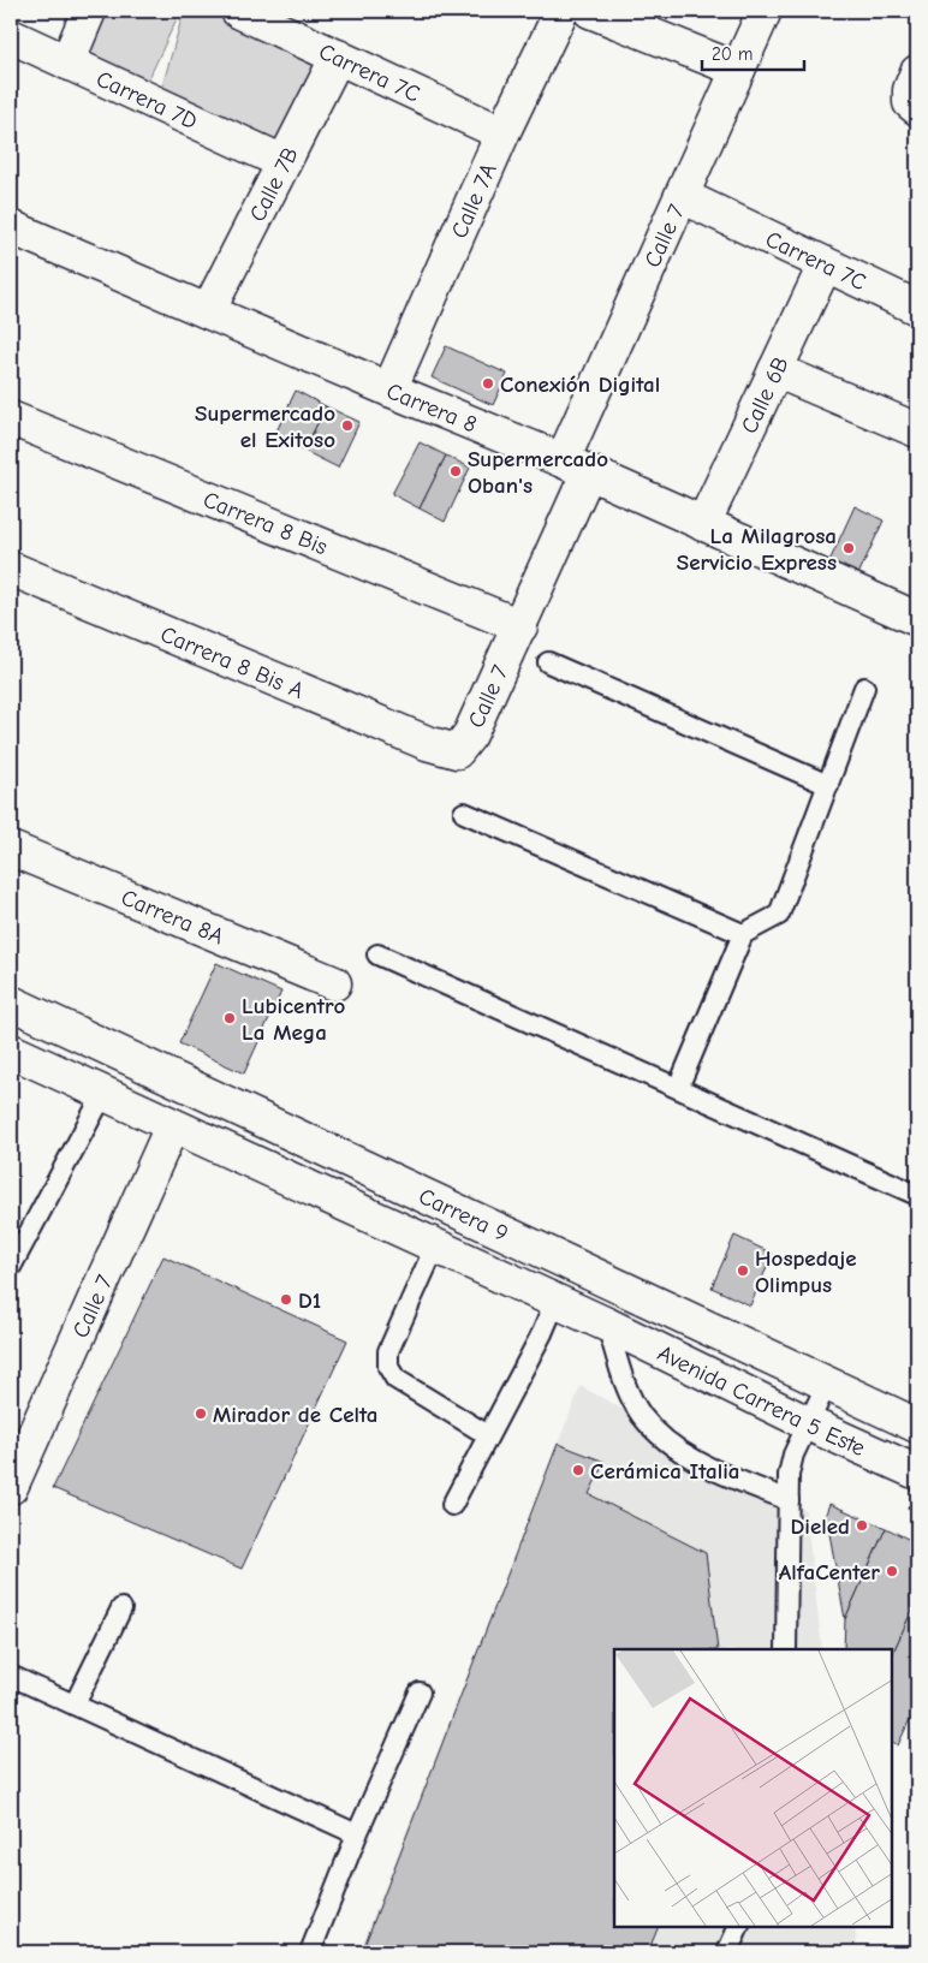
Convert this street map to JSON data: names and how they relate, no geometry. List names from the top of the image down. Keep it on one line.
{"streets":{"street":["Carrera 7C","Carrera 7D","Calle 7B","Calle 7A","Calle 7","Calle 6B","Carrera 8","Carrera 8 Bis","Carrera 8 Bis A","Carrera 8A","Carrera 9","Avenida Carrera 5 Este"]},"crossings":[["Carrera 7C","Calle 7B"],["Carrera 7C","Calle 7A"],["Carrera 7C","Calle 7"],["Carrera 7C","Calle 6B"],["Carrera 7D","Calle 7B"],["Calle 7B","Carrera 8"],["Calle 7A","Carrera 8"],["Calle 7","Carrera 8"],["Calle 7","Carrera 8 Bis"],["Calle 7","Carrera 8 Bis A"],["Calle 7","Carrera 9"],["Calle 6B","Carrera 8"],["Carrera 9","Avenida Carrera 5 Este"]],"places":["Conexión Digital","Supermercado el Exitoso","Supermercado Oban's","La Milagrosa Servicio Express","Lubicentro La Mega","Hospedaje Olimpus","D1","Mirador de Celta","Cerámica Italia","Dieled","AlfaCenter"],"scale_bar":"20 m"}
